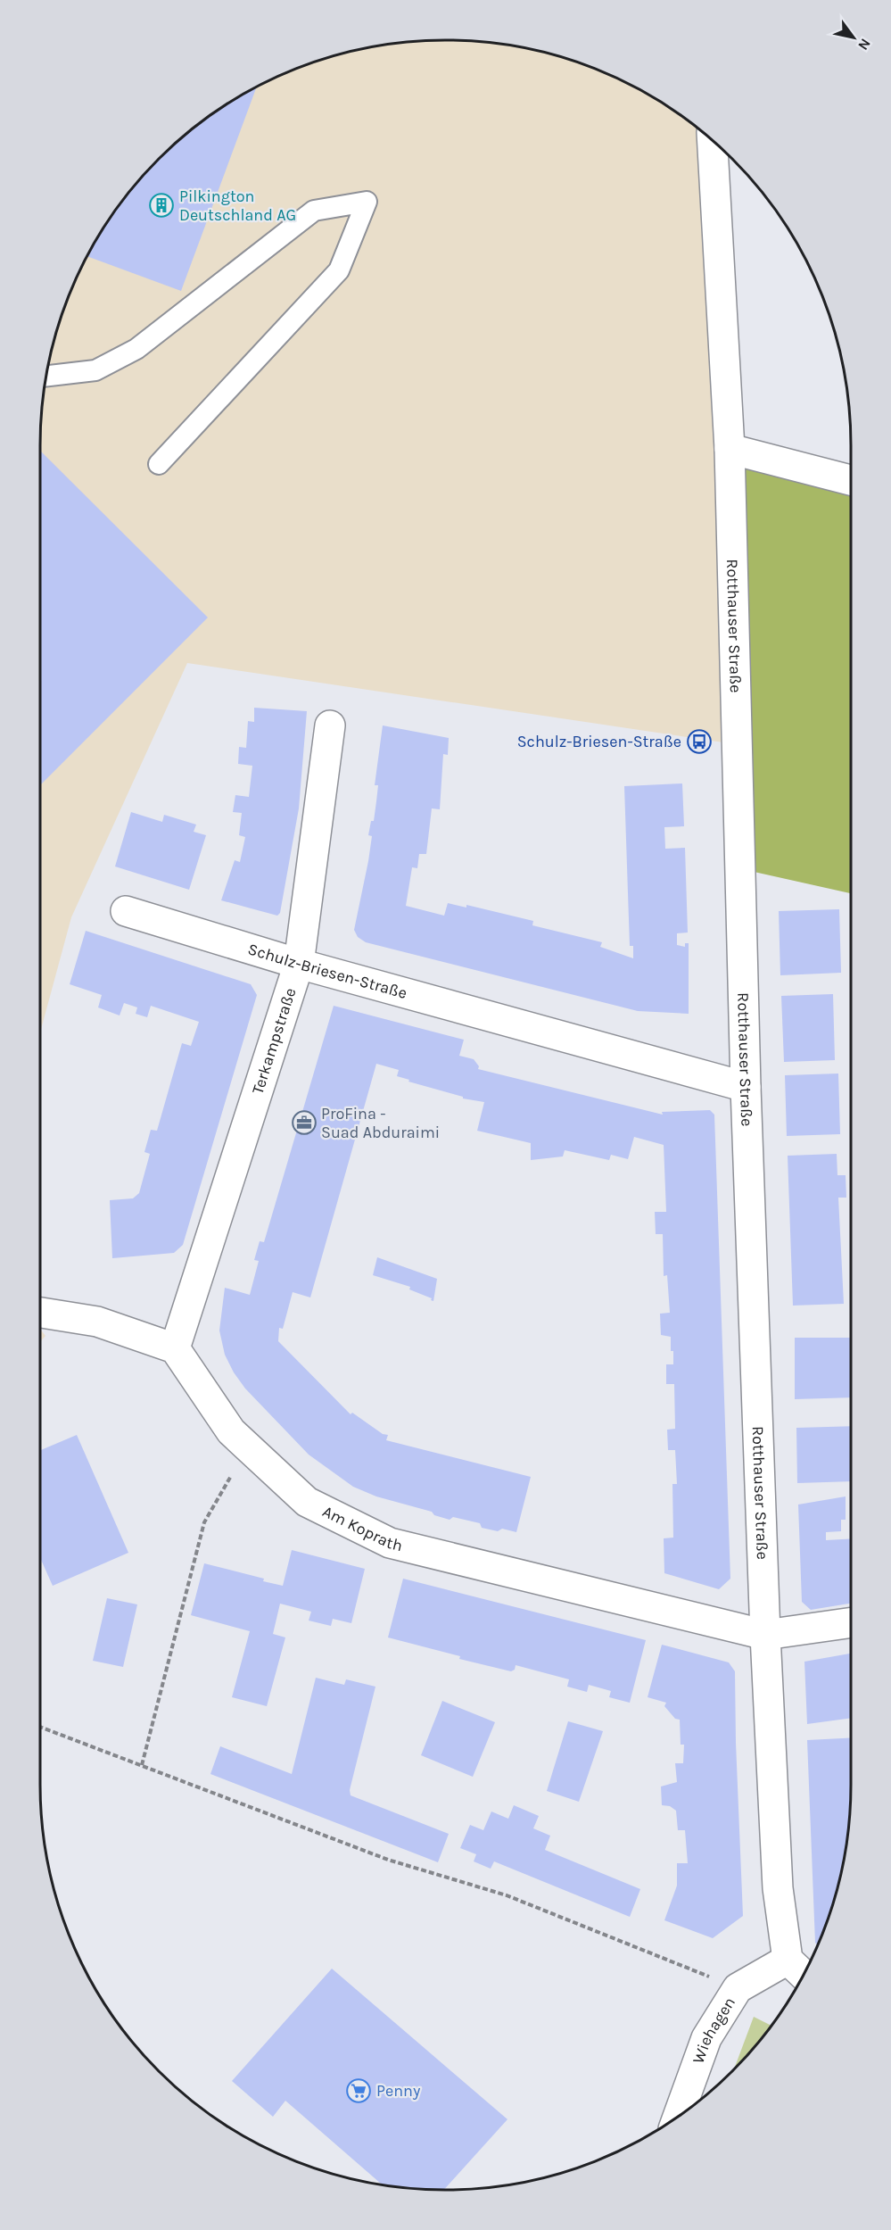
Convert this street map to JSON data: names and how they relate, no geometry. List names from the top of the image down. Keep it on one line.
{"streets":{"street":["Rotthauser Straße","Schulz-Briesen-Straße","Terkampstraße","Am Koprath","Wiehagen"]},"crossings":[["Rotthauser Straße","Schulz-Briesen-Straße"],["Rotthauser Straße","Am Koprath"],["Rotthauser Straße","Wiehagen"],["Schulz-Briesen-Straße","Terkampstraße"],["Terkampstraße","Am Koprath"]],"places":{"building":["Pilkington Deutschland AG"],"bus stop":["Schulz-Briesen-Straße"],"office":["ProFina - Suad Abduraimi"],"supermarket":["Penny"]},"north":"bottom right"}
